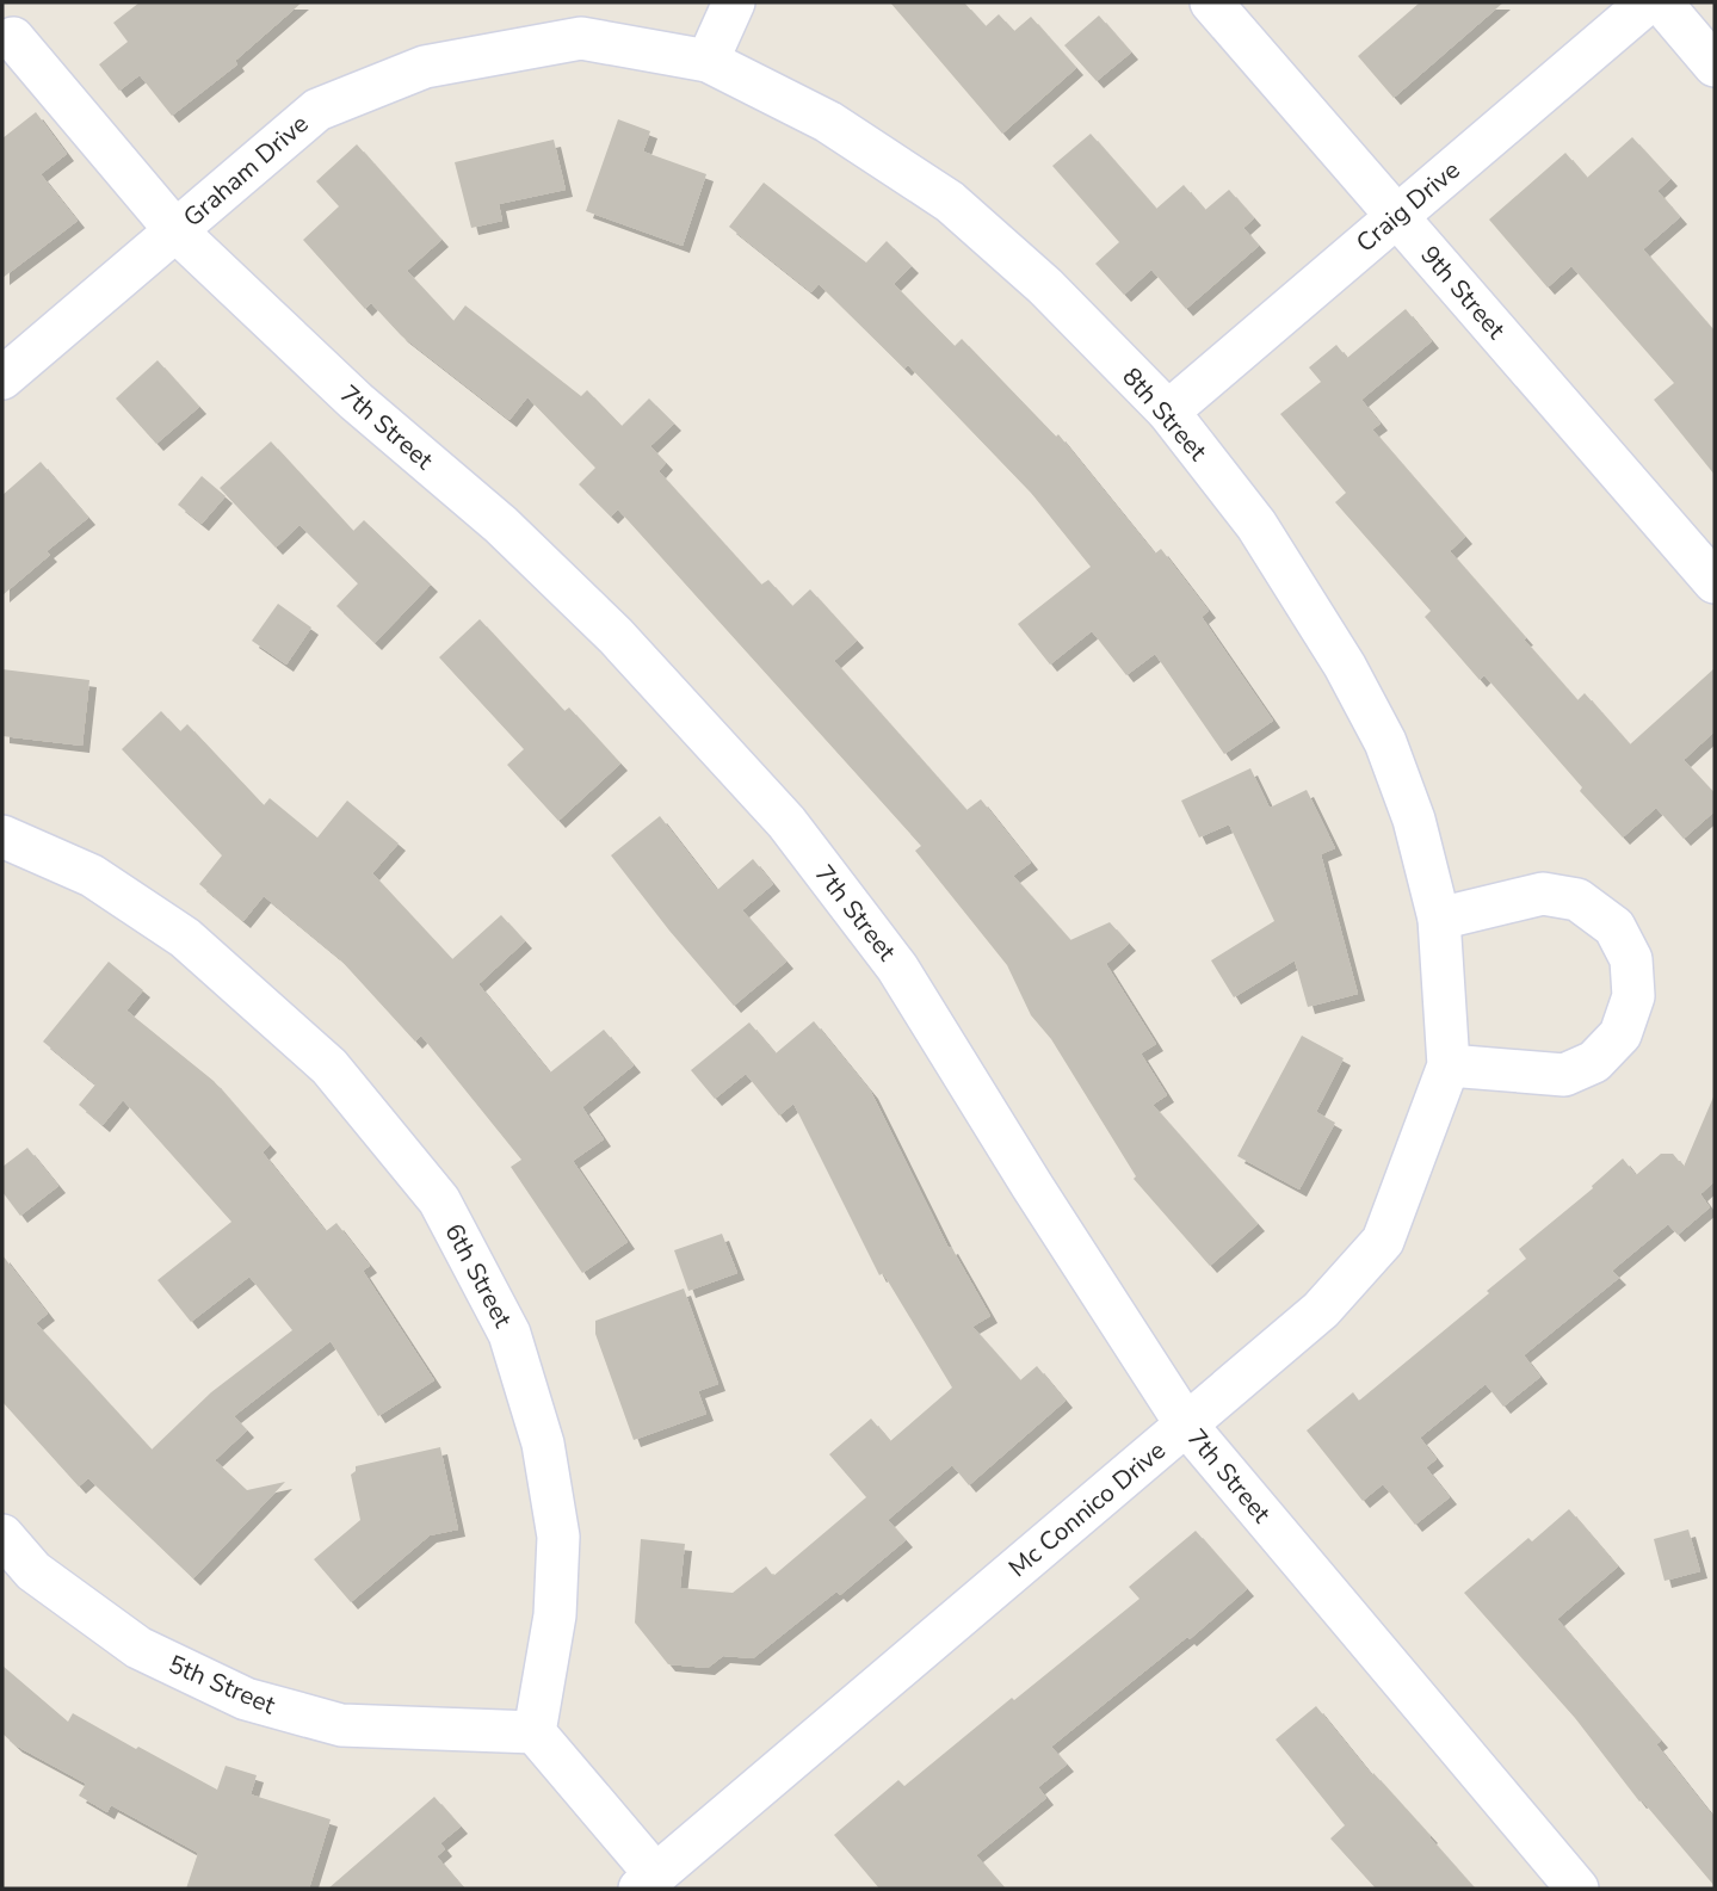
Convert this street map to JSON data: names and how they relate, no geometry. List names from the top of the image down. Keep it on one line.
{"streets":{"street":["Graham Drive","Craig Drive","9th Street","8th Street","7th Street","6th Street","Mc Connico Drive","5th Street"]},"crossings":[["Graham Drive","8th Street"],["Graham Drive","7th Street"],["Craig Drive","9th Street"],["Craig Drive","8th Street"],["8th Street","Mc Connico Drive"],["7th Street","Mc Connico Drive"],["6th Street","5th Street"]]}
